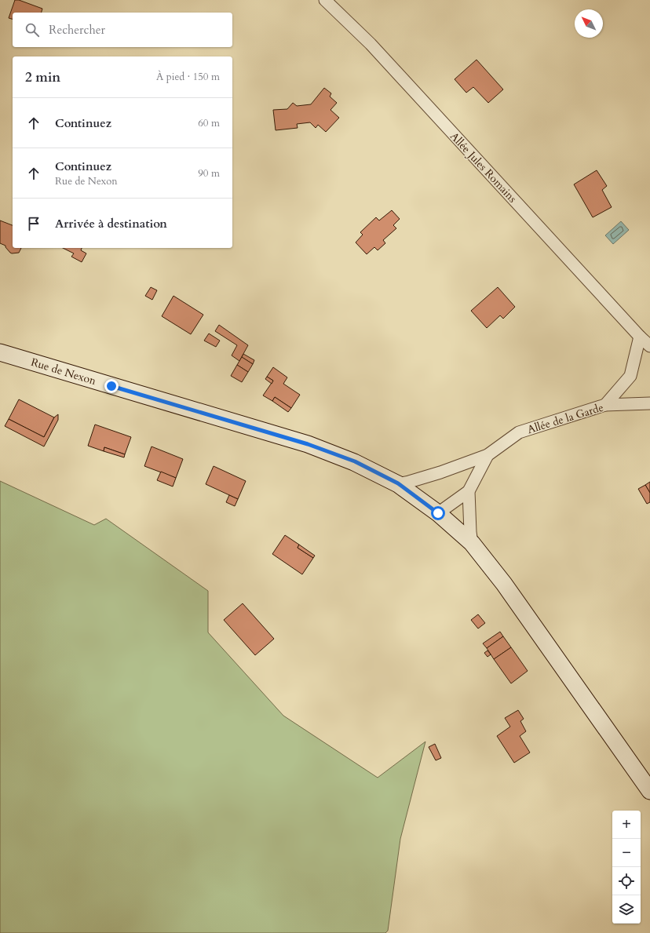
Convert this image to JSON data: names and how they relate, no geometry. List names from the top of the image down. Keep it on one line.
{"streets":{"main road":["Rue de Nexon"],"street":["Allée Jules Romains","Allée de la Garde"]},"crossings":[["Rue de Nexon","Allée de la Garde"]],"north":"top left","page":{"search":"Rechercher","heading":["2 min","À pied · 150 m"],"list":[["Continuez","60 m"],["Continuez","Rue de Nexon","90 m"],"Arrivée à destination"],"map_buttons":["+","−"]}}
